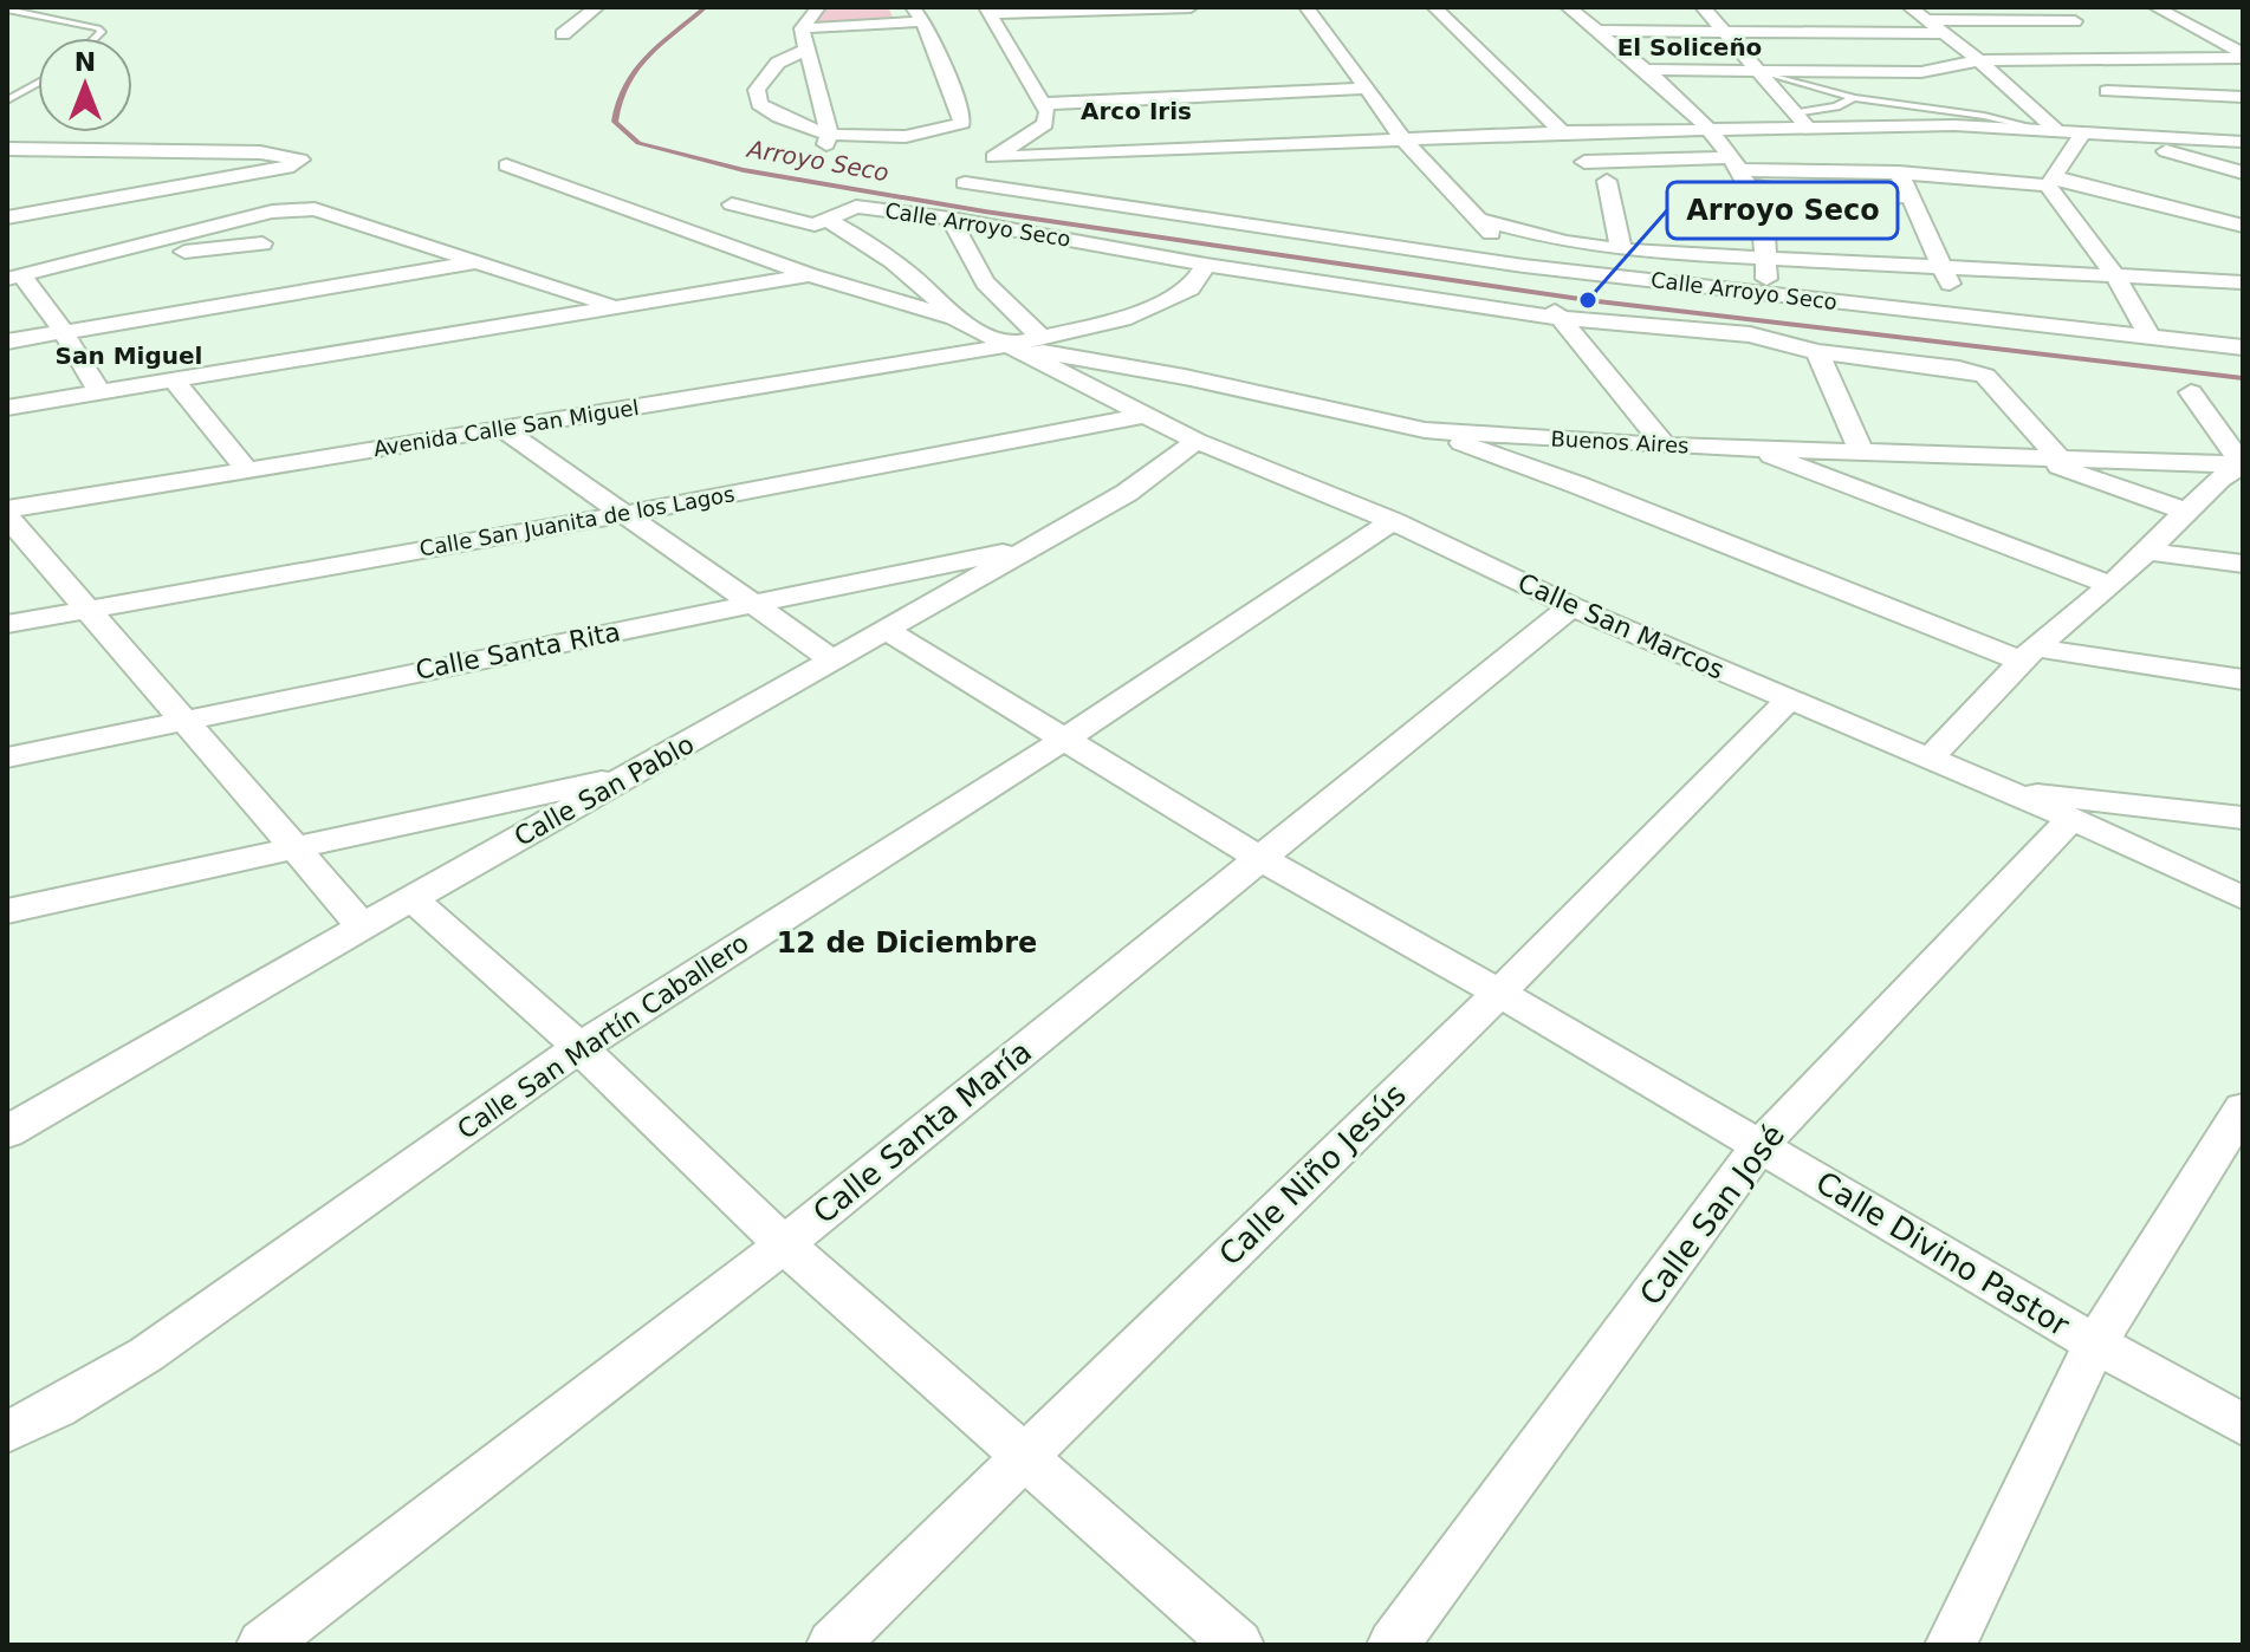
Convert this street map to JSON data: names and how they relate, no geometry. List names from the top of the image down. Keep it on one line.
{"streets":{"street":["Calle Arroyo Seco","Avenida Calle San Miguel","Buenos Aires","Calle San Juanita de los Lagos","Calle San Marcos","Calle Santa Rita","Calle San Pablo","Calle San Martín Caballero","Calle Santa María","Calle Niño Jesús","Calle San José","Calle Divino Pastor"]},"crossings":[["Calle Arroyo Seco","Avenida Calle San Miguel"],["Calle Arroyo Seco","Buenos Aires"],["Avenida Calle San Miguel","Buenos Aires"],["Avenida Calle San Miguel","Calle San Marcos"],["Buenos Aires","Calle San Marcos"],["Calle San Juanita de los Lagos","Calle San Marcos"],["Calle San Marcos","Calle San Pablo"],["Calle San Marcos","Calle San Martín Caballero"],["Calle San Marcos","Calle Santa María"],["Calle San Marcos","Calle Niño Jesús"],["Calle San Marcos","Calle San José"],["Calle Santa Rita","Calle San Pablo"],["Calle San Pablo","Calle Divino Pastor"],["Calle San Martín Caballero","Calle Divino Pastor"],["Calle Santa María","Calle Divino Pastor"],["Calle Niño Jesús","Calle Divino Pastor"],["Calle San José","Calle Divino Pastor"]],"districts":["El Soliceño","Arco Iris","San Miguel","12 de Diciembre"],"water":["Arroyo Seco"],"places":["Arroyo Seco"],"north":"top"}
